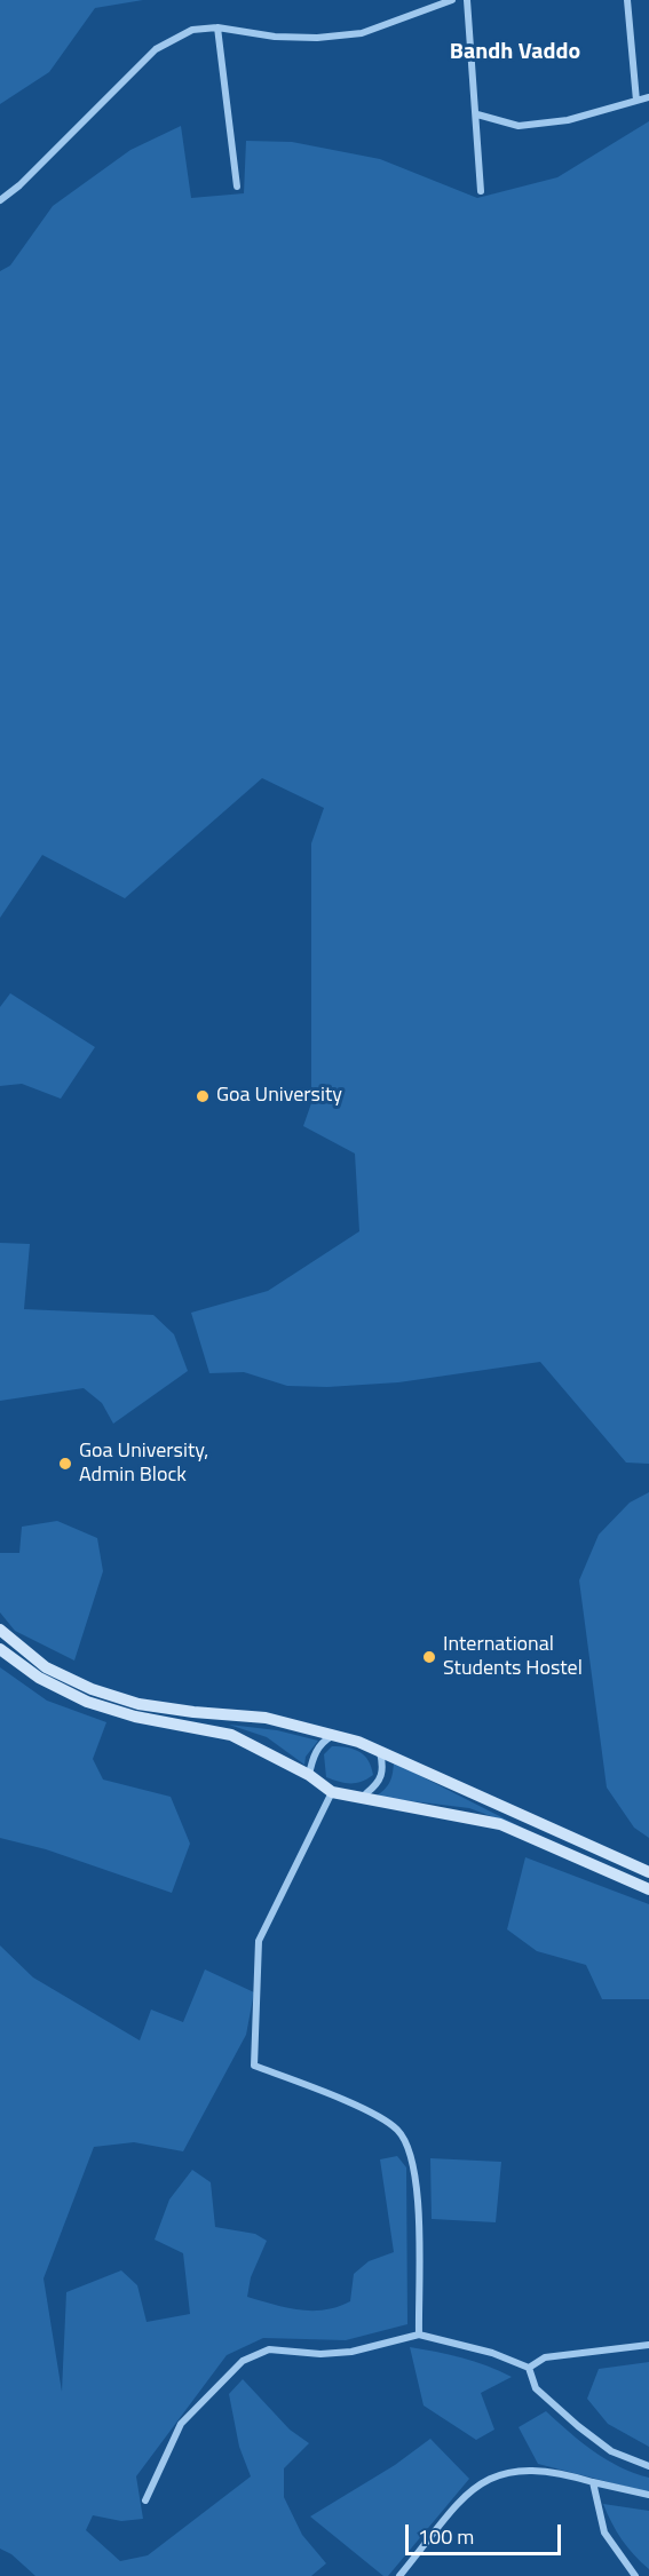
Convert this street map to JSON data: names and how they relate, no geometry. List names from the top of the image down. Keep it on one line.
{"districts":["Bandh Vaddo"],"places":["Goa University","Goa University, Admin Block","International Students Hostel"],"scale_bar":"100 m"}
